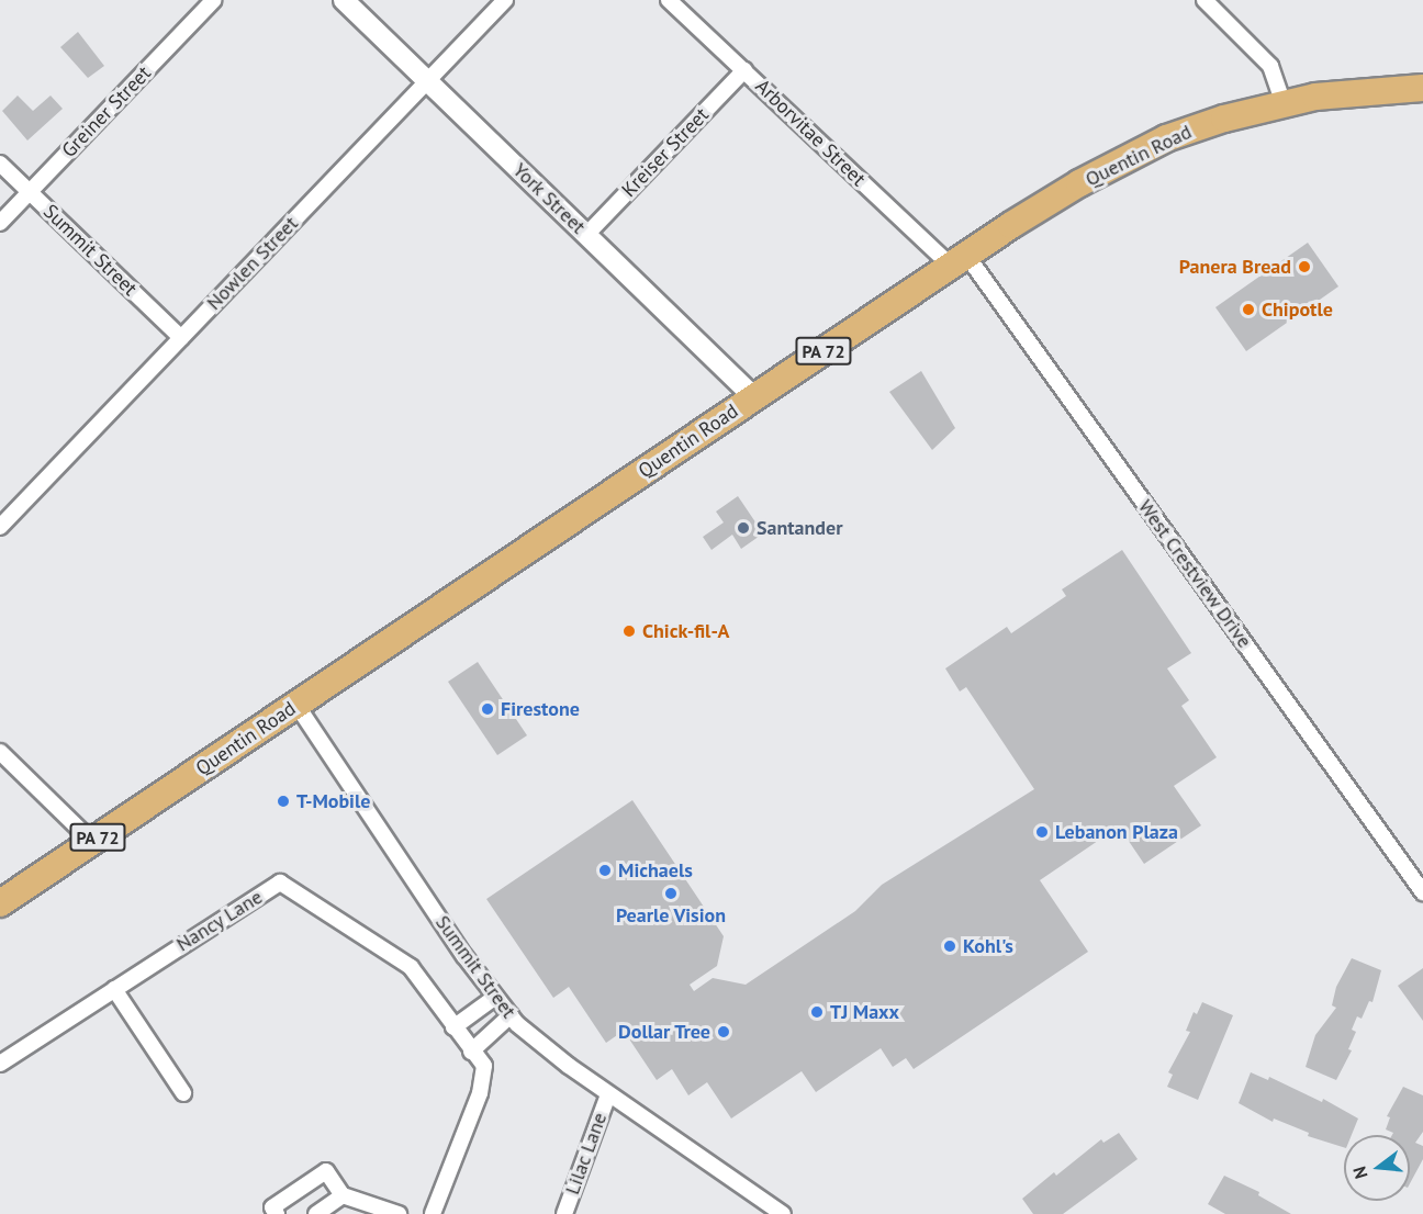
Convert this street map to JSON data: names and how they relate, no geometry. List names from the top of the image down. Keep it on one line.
{"streets":{"highway":["Quentin Road","PA 72"],"street":["Greiner Street","Arborvitae Street","Kreiser Street","York Street","Summit Street","Nowlen Street","West Crestview Drive","Nancy Lane","Lilac Lane"]},"crossings":[["Greiner Street","Summit Street"],["Arborvitae Street","Kreiser Street"],["Arborvitae Street","Quentin Road"],["Arborvitae Street","West Crestview Drive"],["Kreiser Street","York Street"],["Quentin Road","York Street"],["Quentin Road","Summit Street"],["Quentin Road","West Crestview Drive"],["York Street","Nowlen Street"],["Summit Street","Nowlen Street"],["Summit Street","Lilac Lane"]],"places":["Panera Bread","Chipotle","Santander","Chick-fil-A","Firestone","T-Mobile","Lebanon Plaza","Michaels","Pearle Vision","Kohl's","TJ Maxx","Dollar Tree"],"north":"left"}
